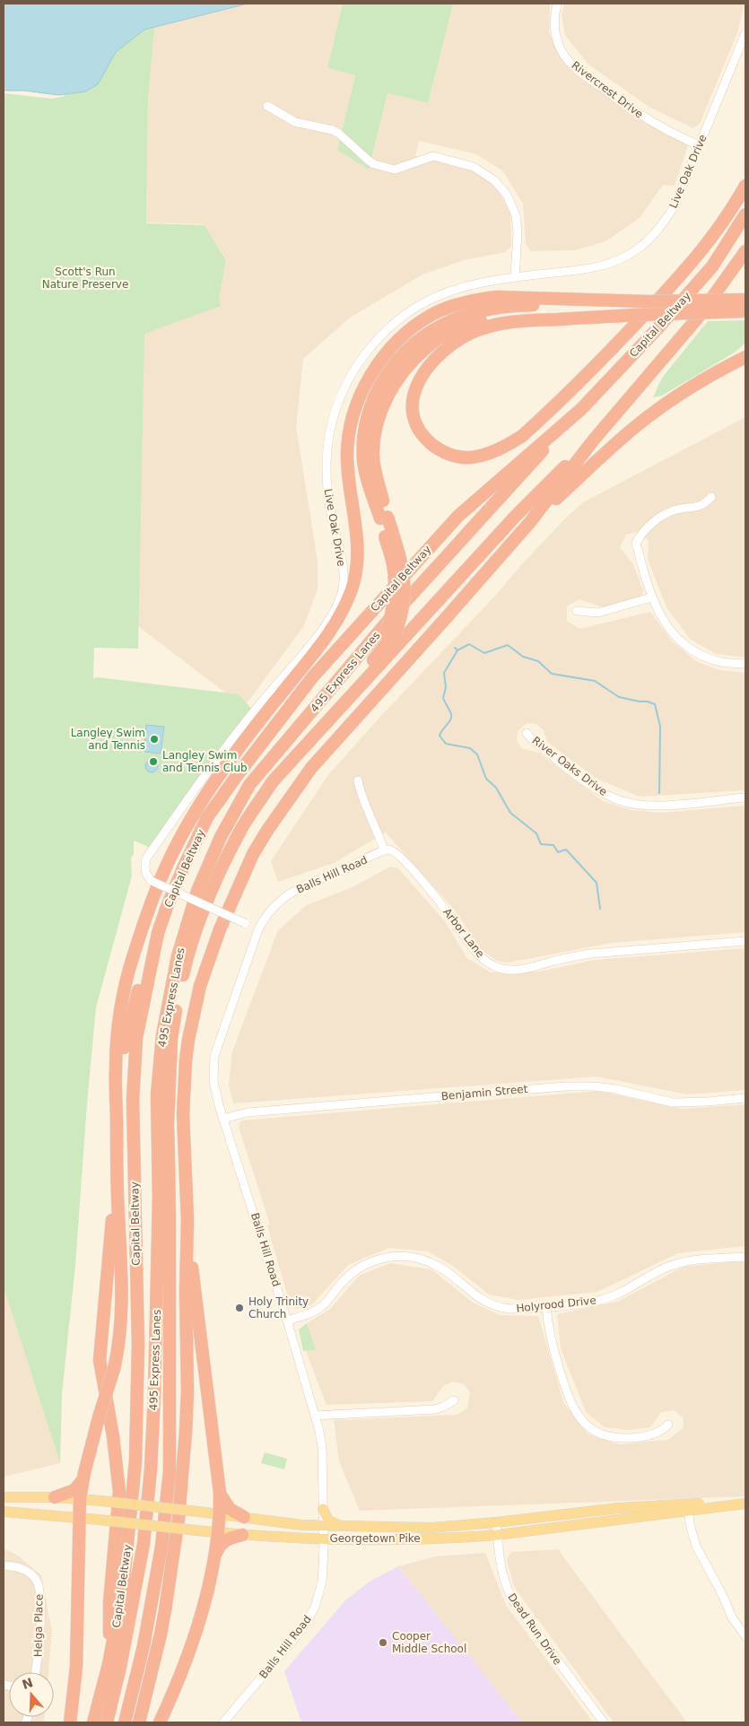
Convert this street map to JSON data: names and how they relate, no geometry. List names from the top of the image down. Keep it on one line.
{"streets":{"highway":["Capital Beltway","495 Express Lanes"],"main road":["Georgetown Pike"],"street":["Rivercrest Drive","Live Oak Drive","River Oaks Drive","Balls Hill Road","Arbor Lane","Benjamin Street","Holyrood Drive","Helga Place","Dead Run Drive"]},"crossings":[["Rivercrest Drive","Live Oak Drive"],["Live Oak Drive","Balls Hill Road"],["Capital Beltway","495 Express Lanes"],["Balls Hill Road","Arbor Lane"],["Balls Hill Road","Benjamin Street"],["Balls Hill Road","Holyrood Drive"],["Balls Hill Road","Georgetown Pike"],["Georgetown Pike","Dead Run Drive"]],"parks":["Scott's Run Nature Preserve"],"places":["Langley Swim and Tennis","Langley Swim and Tennis Club","Holy Trinity Church","Cooper Middle School"],"north":"top"}
